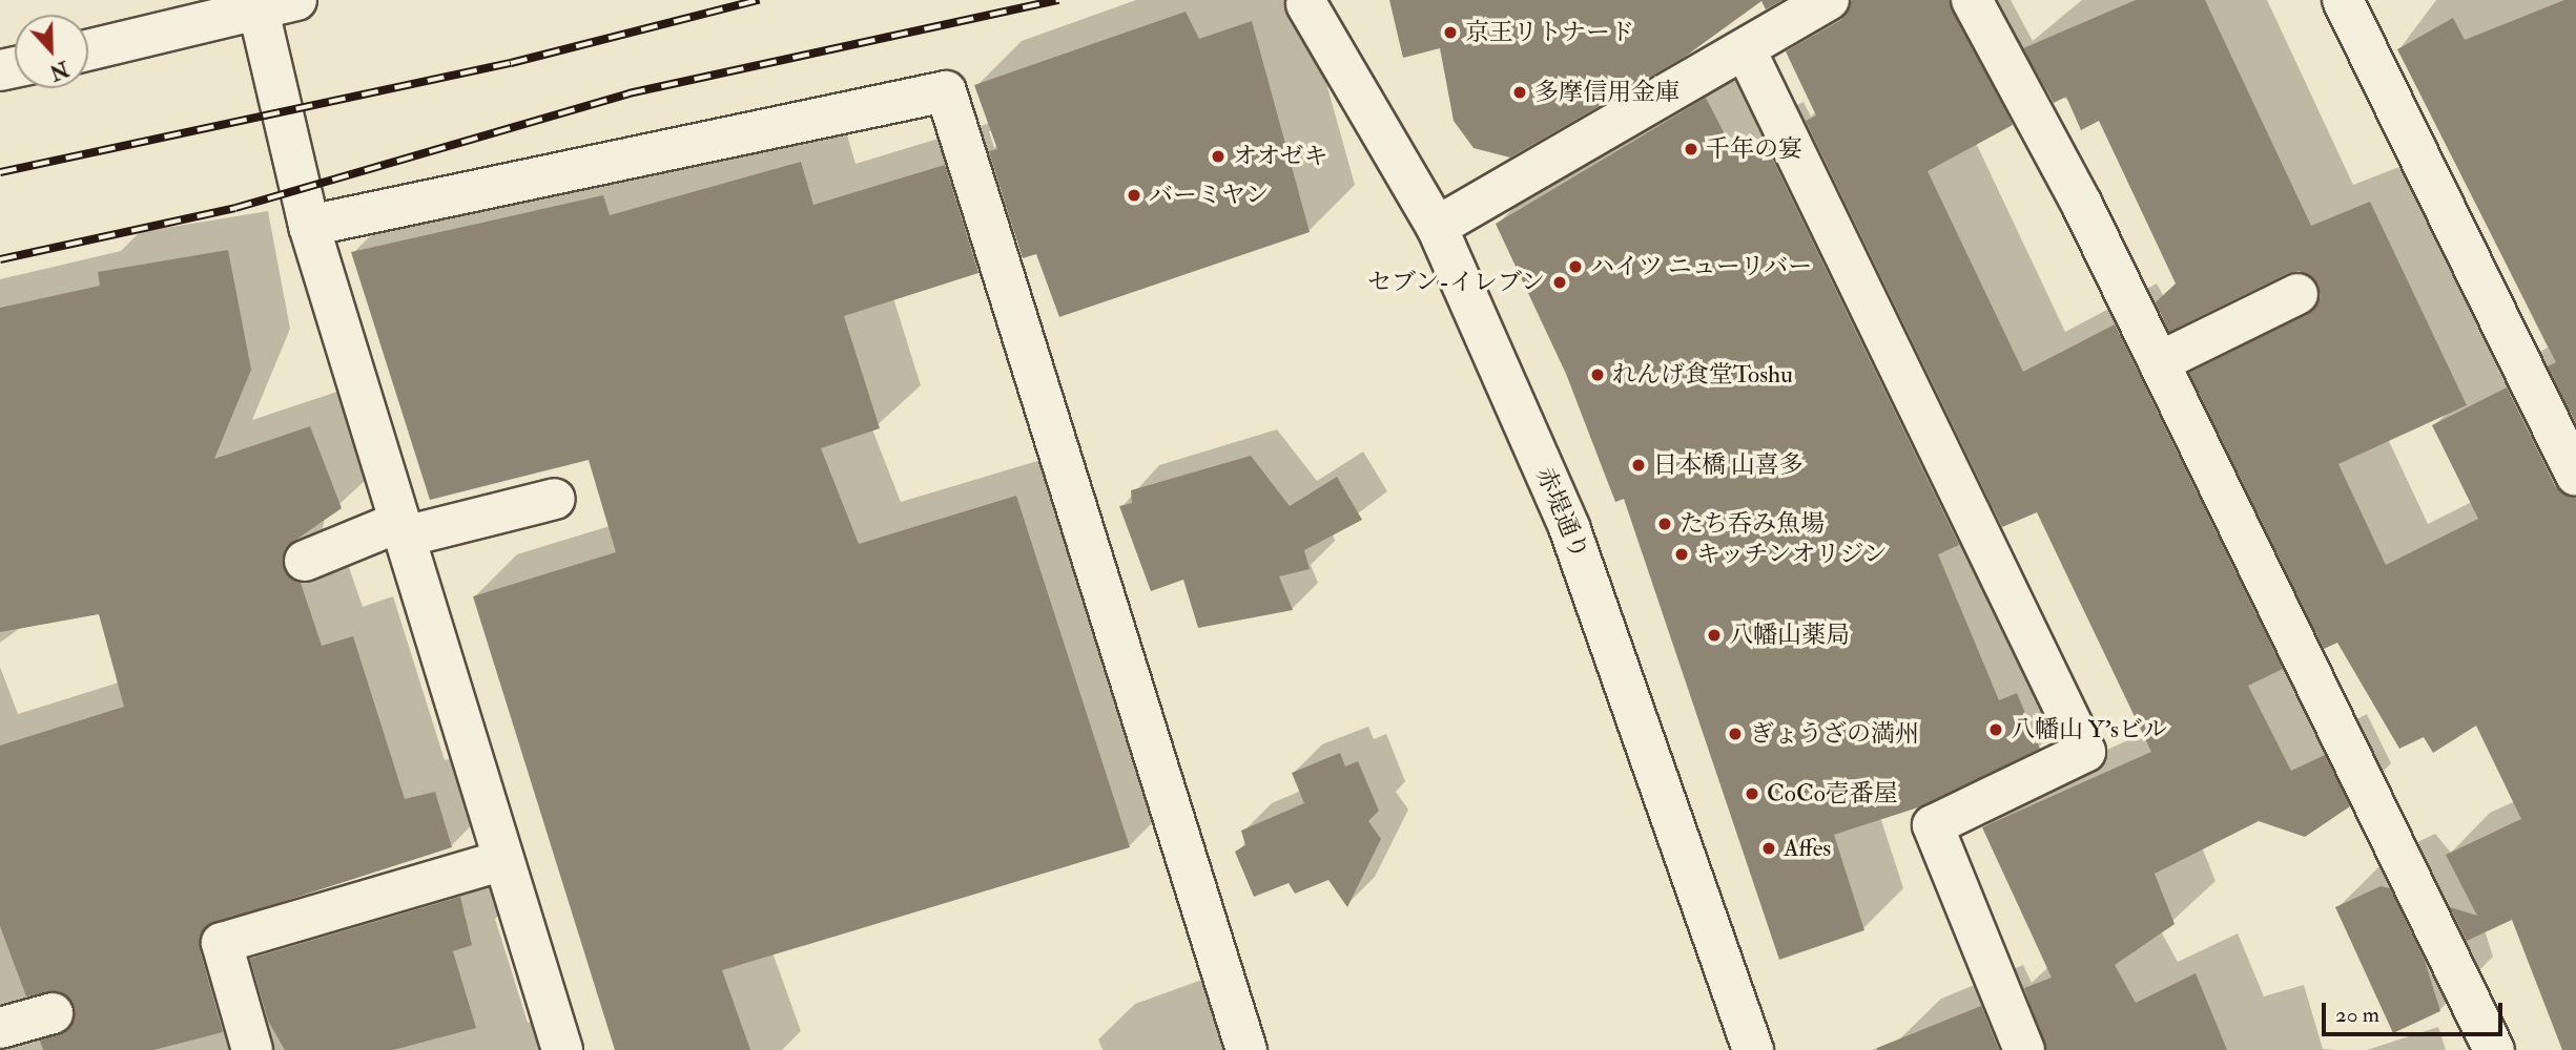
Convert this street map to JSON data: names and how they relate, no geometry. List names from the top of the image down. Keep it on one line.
{"streets":{"street":["赤堤通り"]},"places":["京王リトナード","多摩信用金庫","千年の宴","オオゼキ","バーミヤン","ハイツ ニューリバー","セブン-イレブン","れんげ食堂Toshu","日本橋 山喜多","たち呑み魚場","キッチンオリジン","八幡山薬局","八幡山 Y'sビル","ぎょうざの満州","CoCo壱番屋","Affes"],"scale_bar":"20 m","north":"bottom"}
